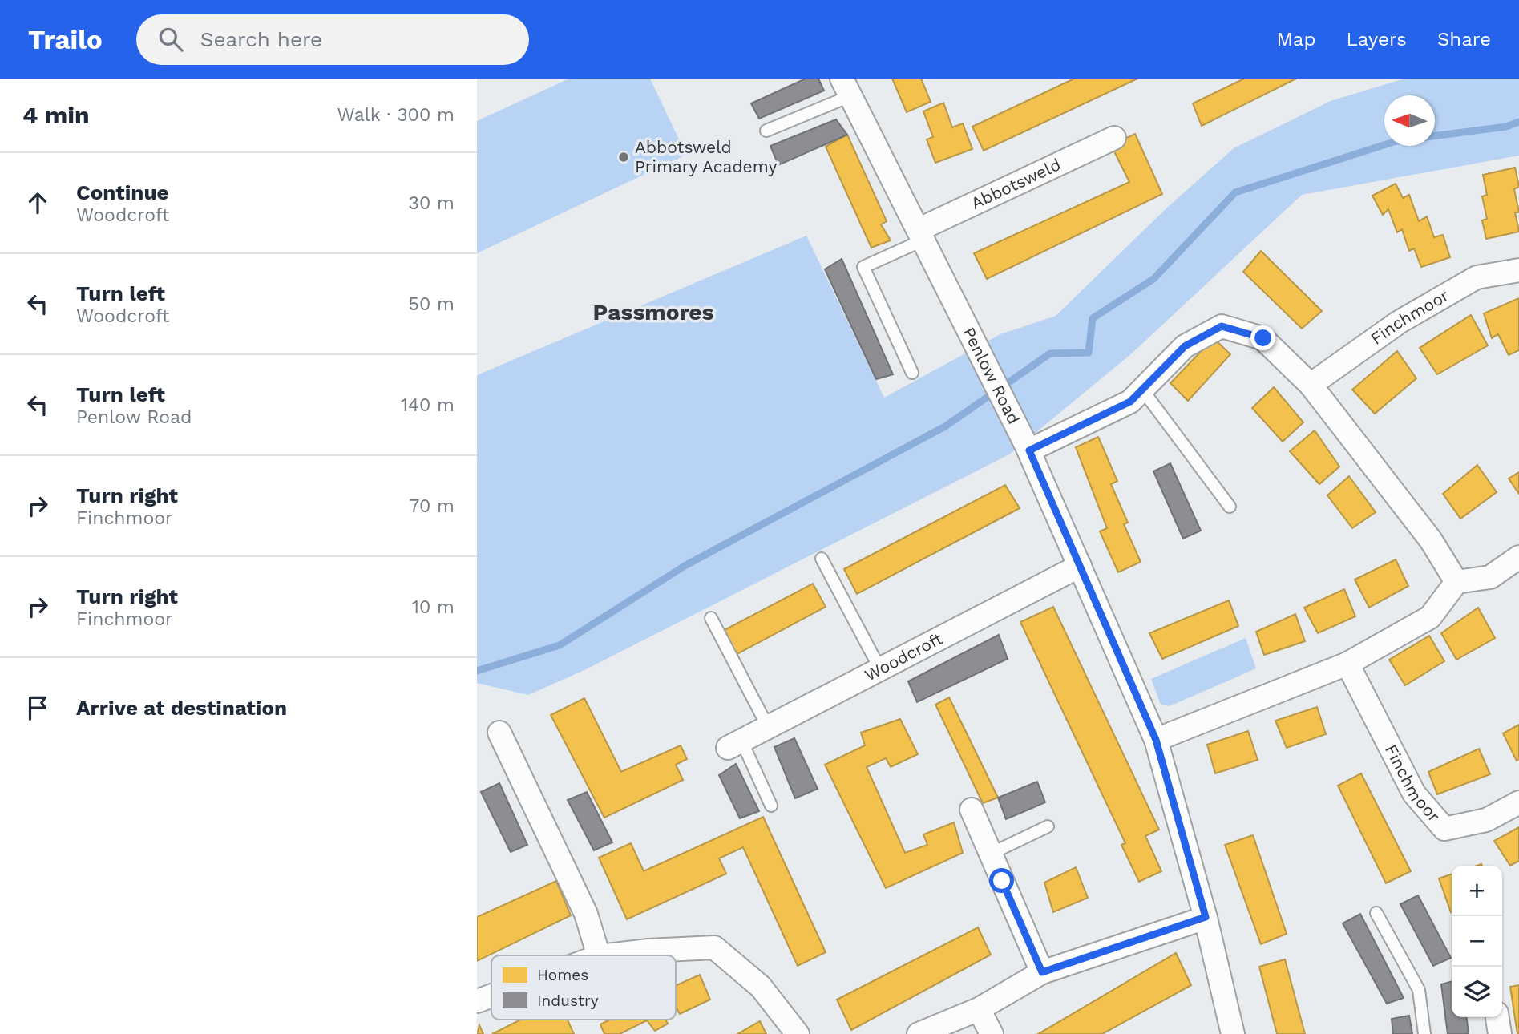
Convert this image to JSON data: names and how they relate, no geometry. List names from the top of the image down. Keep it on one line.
{"streets":{"street":["Abbotsweld","Finchmoor","Penlow Road","Woodcroft"]},"crossings":[["Abbotsweld","Penlow Road"],["Penlow Road","Woodcroft"]],"districts":["Passmores"],"places":["Abbotsweld Primary Academy"],"legend":["Homes","Industry"],"north":"left","page":{"header":"Trailo","search":"Search here","nav":["Map","Layers","Share"],"heading":["4 min","Walk · 300 m"],"list":[["Continue","Woodcroft","30 m"],["Turn left","Woodcroft","50 m"],["Turn left","Penlow Road","140 m"],["Turn right","Finchmoor","70 m"],["Turn right","Finchmoor","10 m"],"Arrive at destination"],"map_buttons":["+","−"]}}
